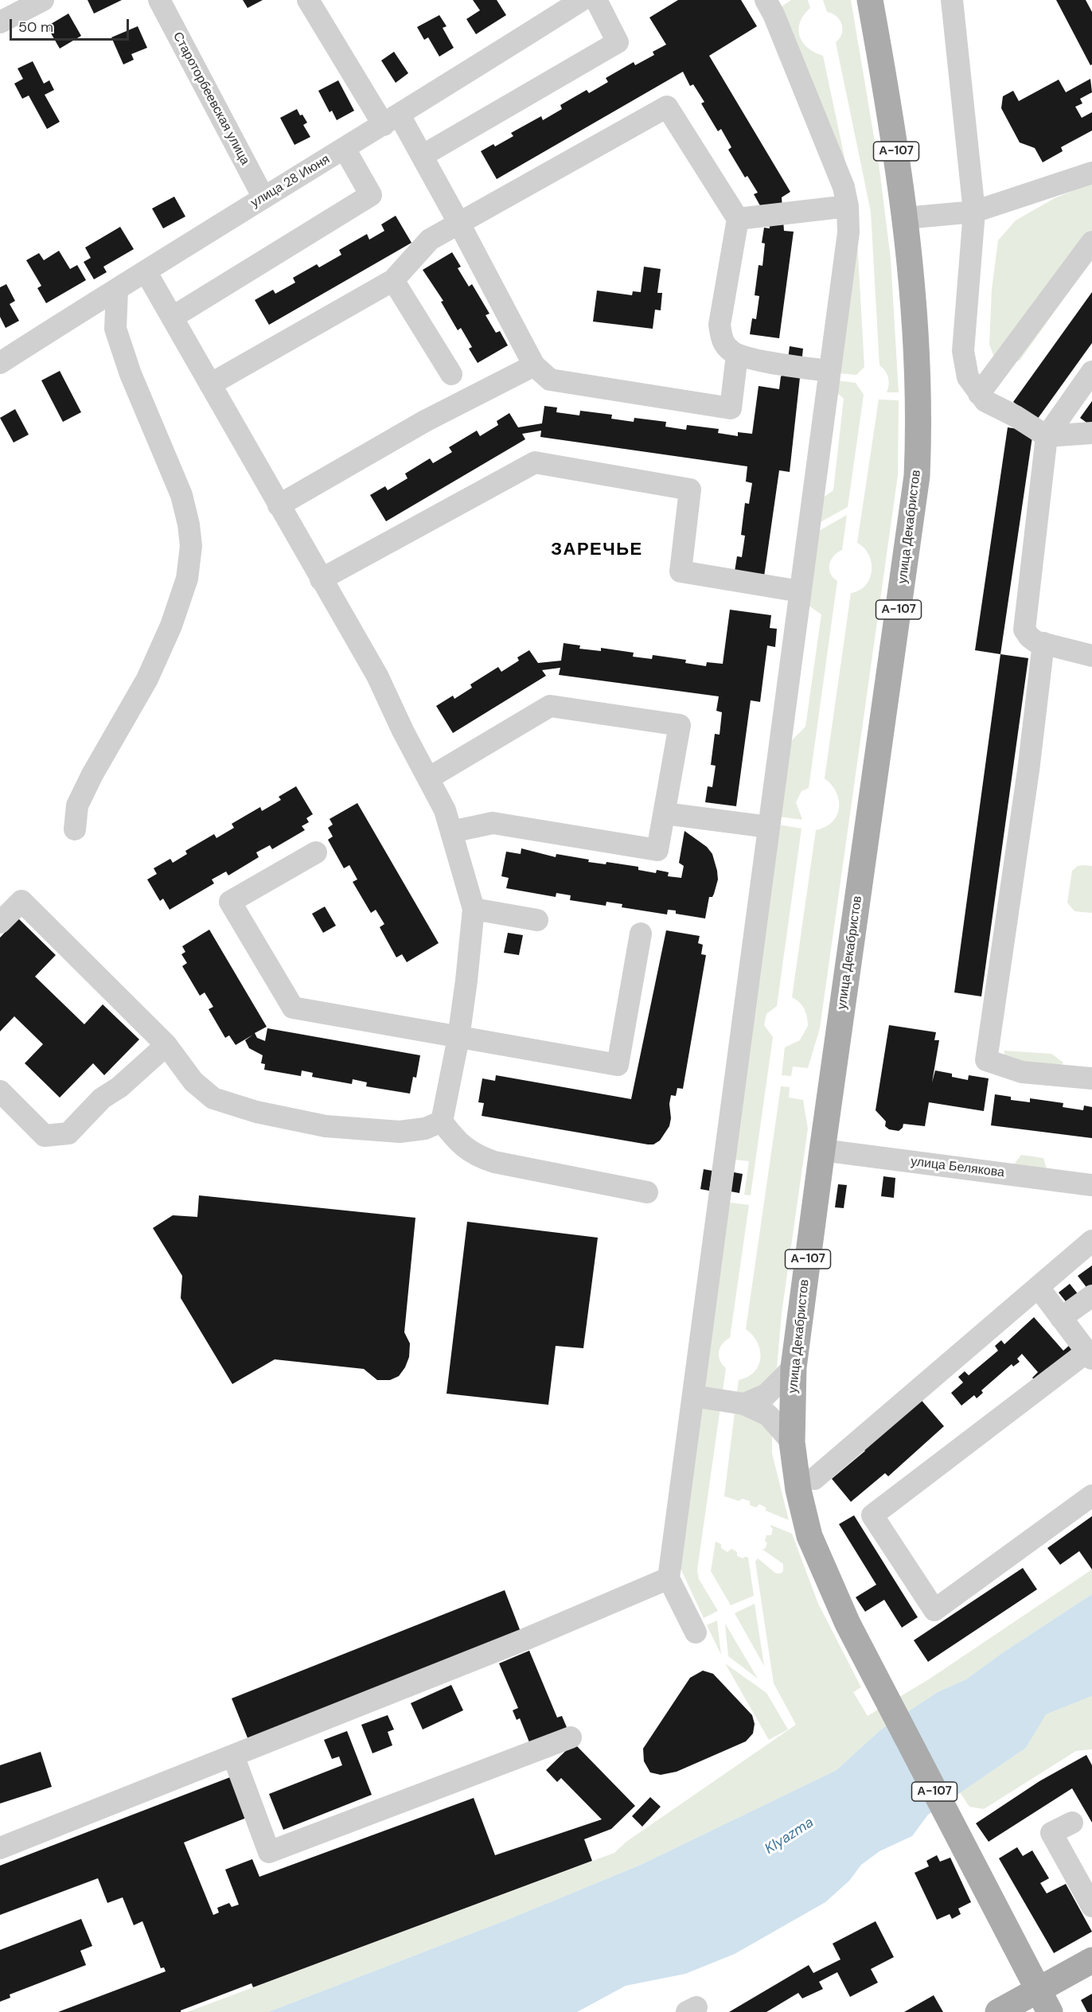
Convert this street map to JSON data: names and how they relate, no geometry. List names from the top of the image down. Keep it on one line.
{"streets":{"main road":["А-107","улица Декабристов"],"street":["Староторбеевская улица","улица 28 Июня","улица Белякова"]},"crossings":[["Староторбеевская улица","улица 28 Июня"],["улица Декабристов","улица Белякова"]],"districts":["ЗАРЕЧЬЕ"],"water":["Klyazma"],"scale_bar":"50 m"}
